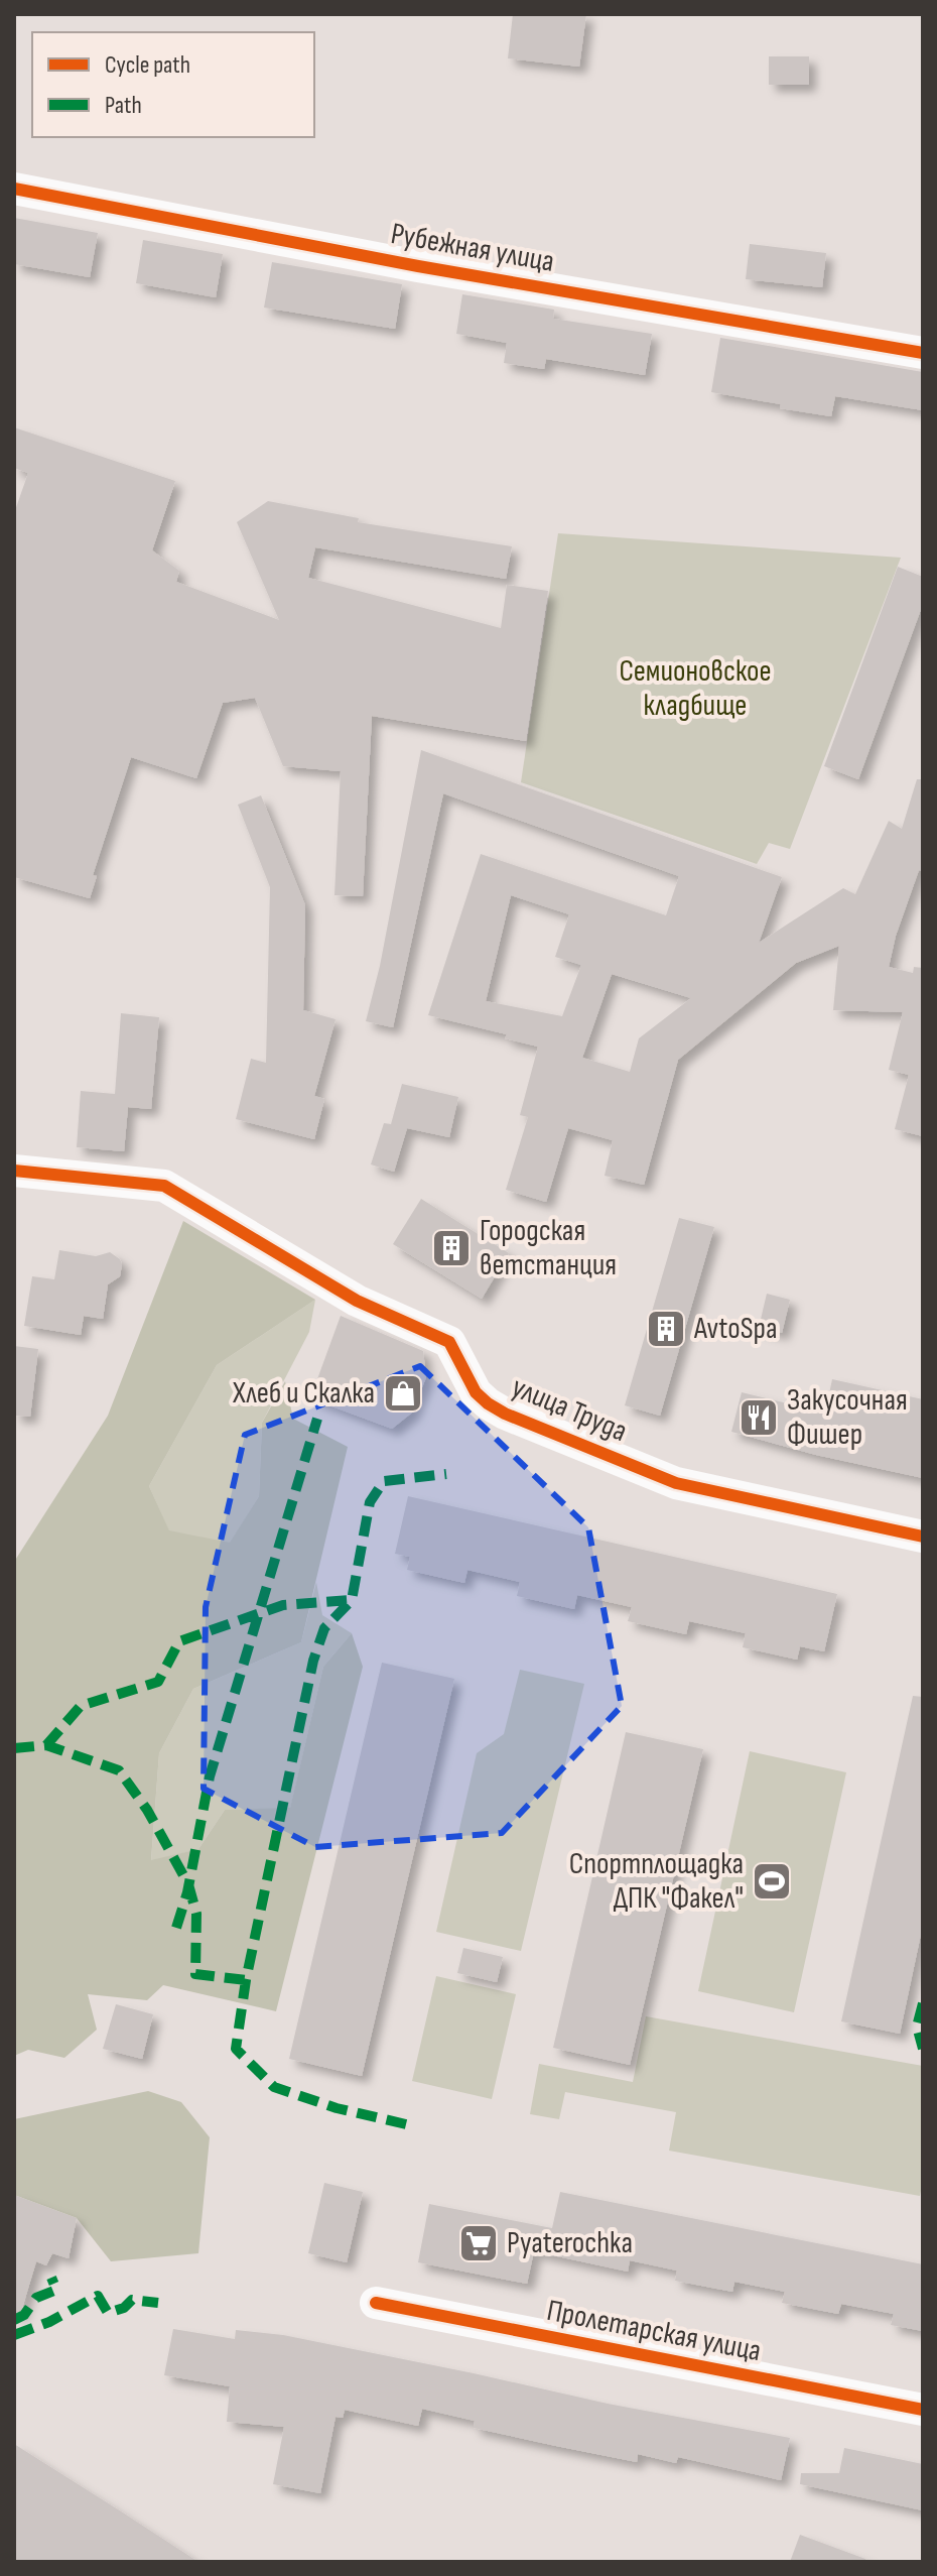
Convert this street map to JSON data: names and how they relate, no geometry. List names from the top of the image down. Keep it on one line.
{"streets":{"street":["Рубежная улица","улица Труда","Пролетарская улица"]},"parks":["Семионовское кладбище"],"places":{"building":["Городская ветстанция","AvtoSpa"],"shop":["Хлеб и Скалка"],"restaurant":["Закусочная Фишер"],"sports":["Спортплощадка ДПК \"Факел\""],"supermarket":["Pyaterochka"]},"legend":["Cycle path","Path"]}
